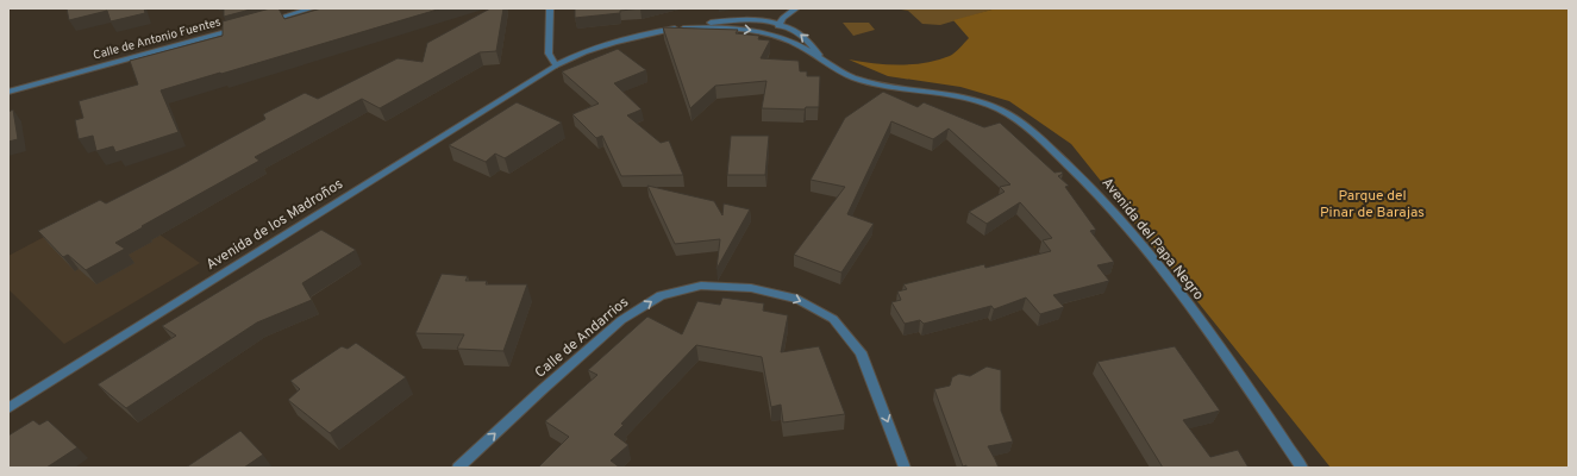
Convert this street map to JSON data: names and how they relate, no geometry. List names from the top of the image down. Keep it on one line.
{"streets":{"street":["Calle de Antonio Fuentes","Avenida de los Madroños","Avenida del Papa Negro","Calle de Andarrios"]},"crossings":[["Avenida de los Madroños","Avenida del Papa Negro"]],"parks":["Parque del Pinar de Barajas"]}
